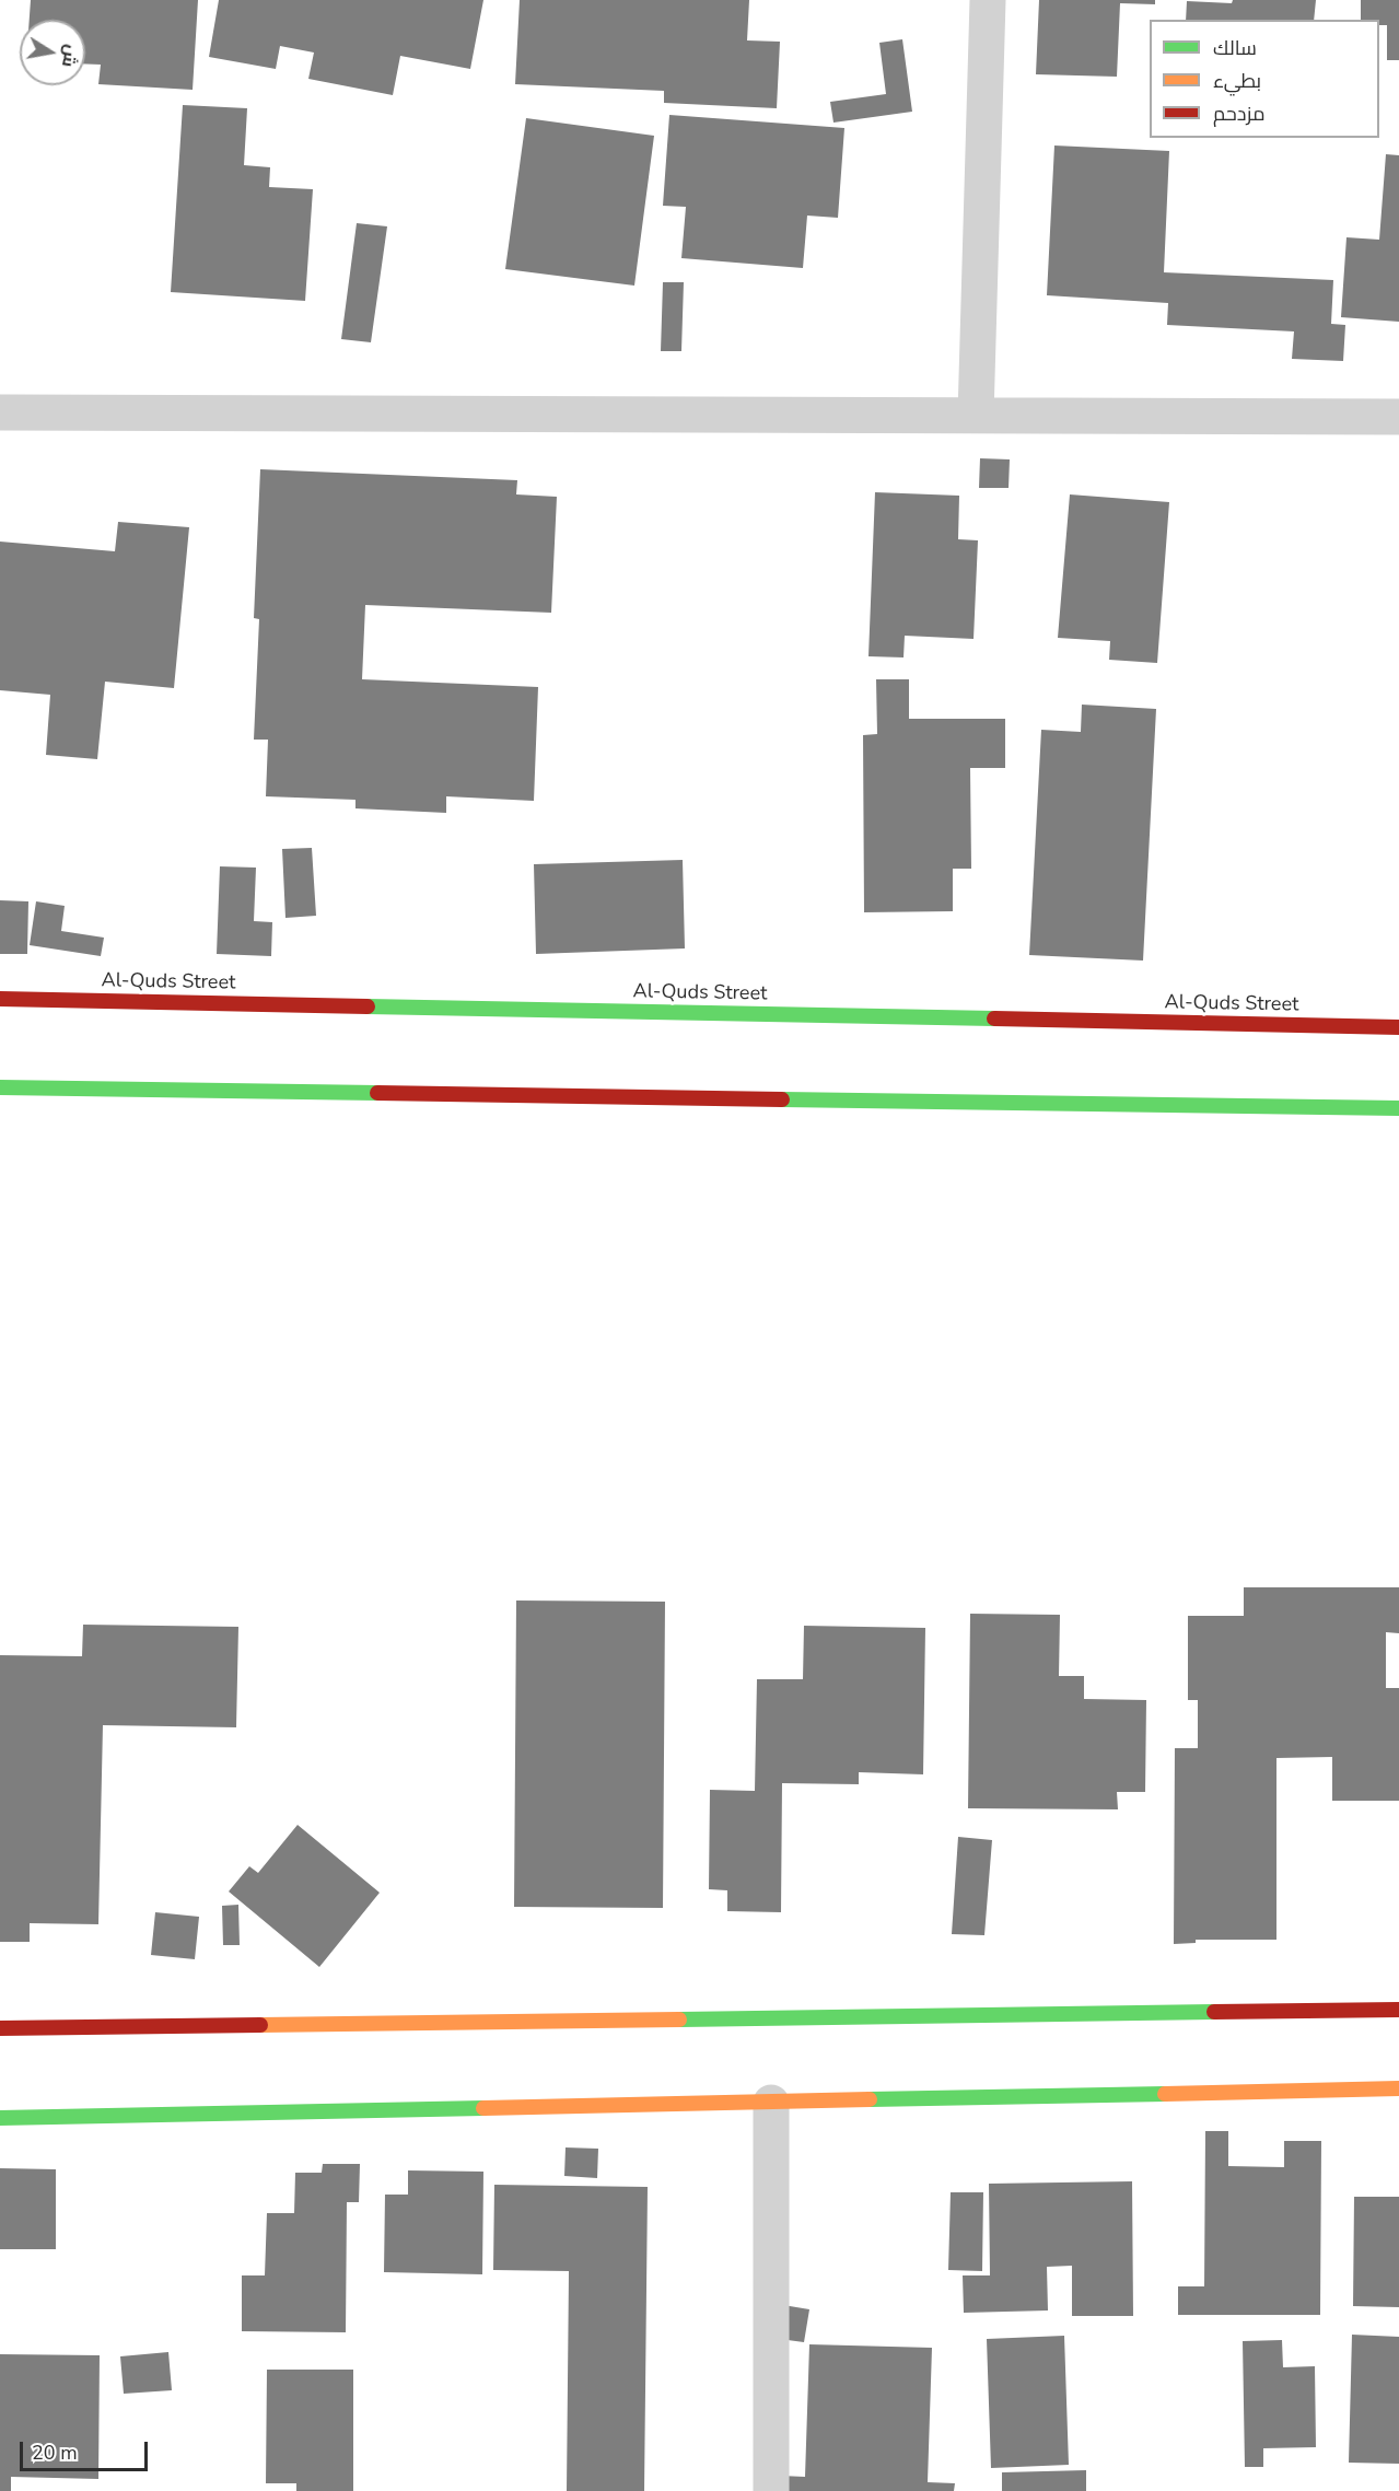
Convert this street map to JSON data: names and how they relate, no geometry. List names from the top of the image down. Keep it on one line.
{"streets":{"street":["Al-Quds Street"]},"legend":["سالك","بطيء","مزدحم"],"scale_bar":"20 m","north":"right"}
